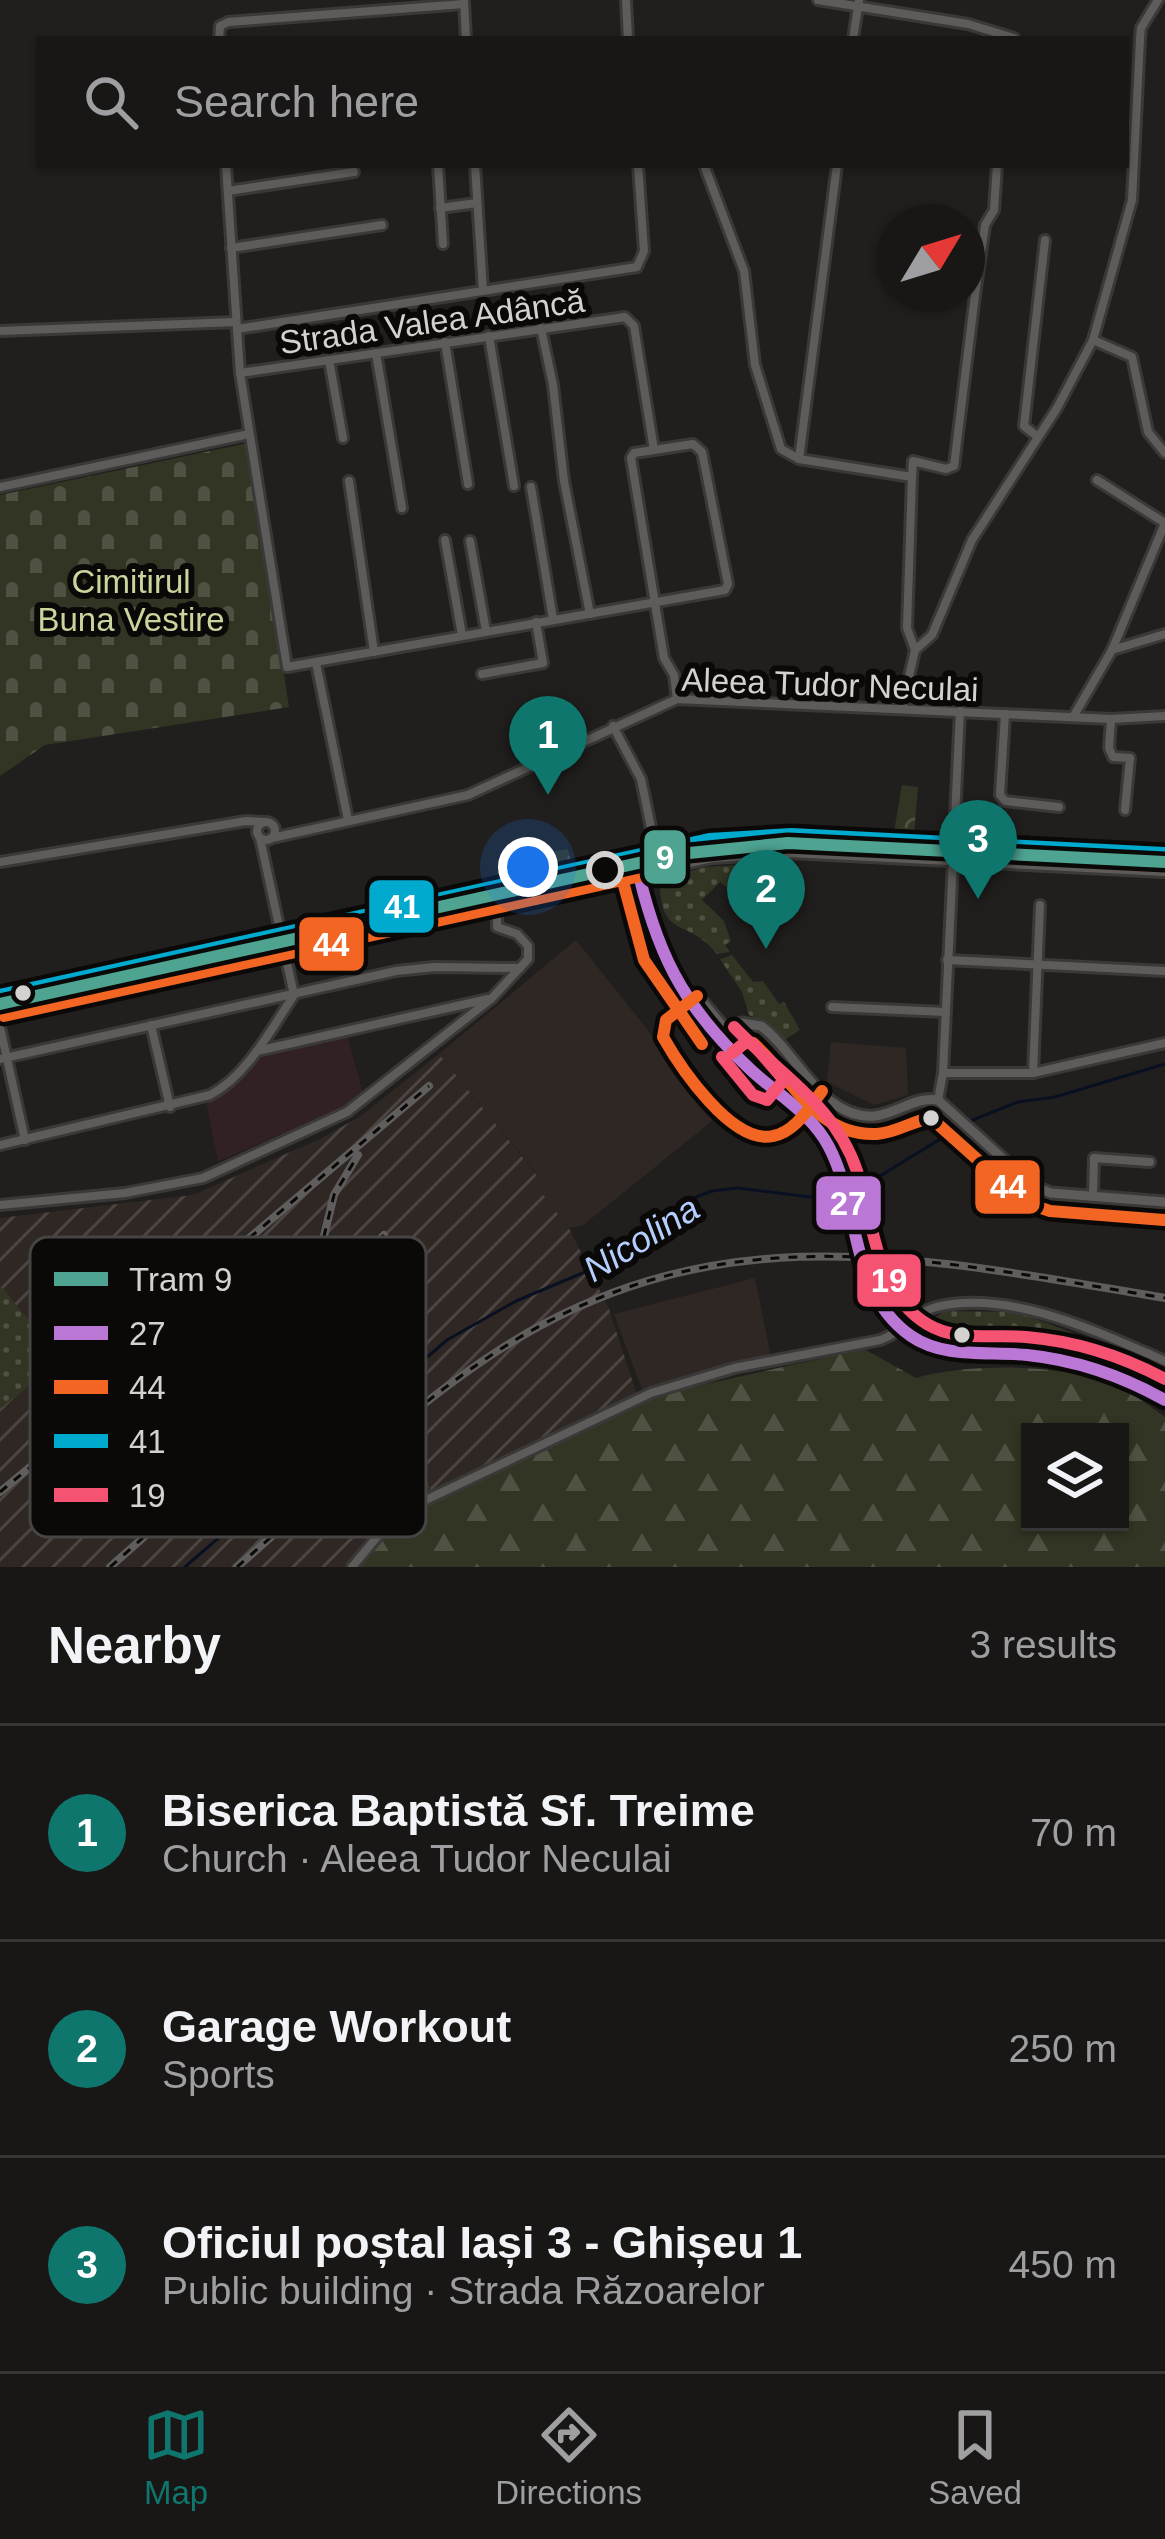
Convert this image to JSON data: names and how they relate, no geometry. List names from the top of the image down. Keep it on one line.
{"streets":{"street":["Strada Valea Adâncă","Aleea Tudor Neculai"]},"water":["Nicolina"],"parks":["Cimitirul Buna Vestire"],"lines":["transit line 41","tram line 9","transit line 27","transit line 44","transit line 19"],"legend":["Tram 9","27","44","41","19"],"north":"top right","page":{"search":"Search here","pins":["1","3","2"],"heading":["Nearby","3 results"],"list":[{"mark":"1","name":"Biserica Baptistă Sf. Treime","note":"Church · Aleea Tudor Neculai","value":"70 m"},{"mark":"2","name":"Garage Workout","note":"Sports","value":"250 m"},{"mark":"3","name":"Oficiul poștal Iași 3 - Ghișeu 1","note":"Public building · Strada Răzoarelor","value":"450 m"}],"nav":["Map","Directions","Saved"]}}
